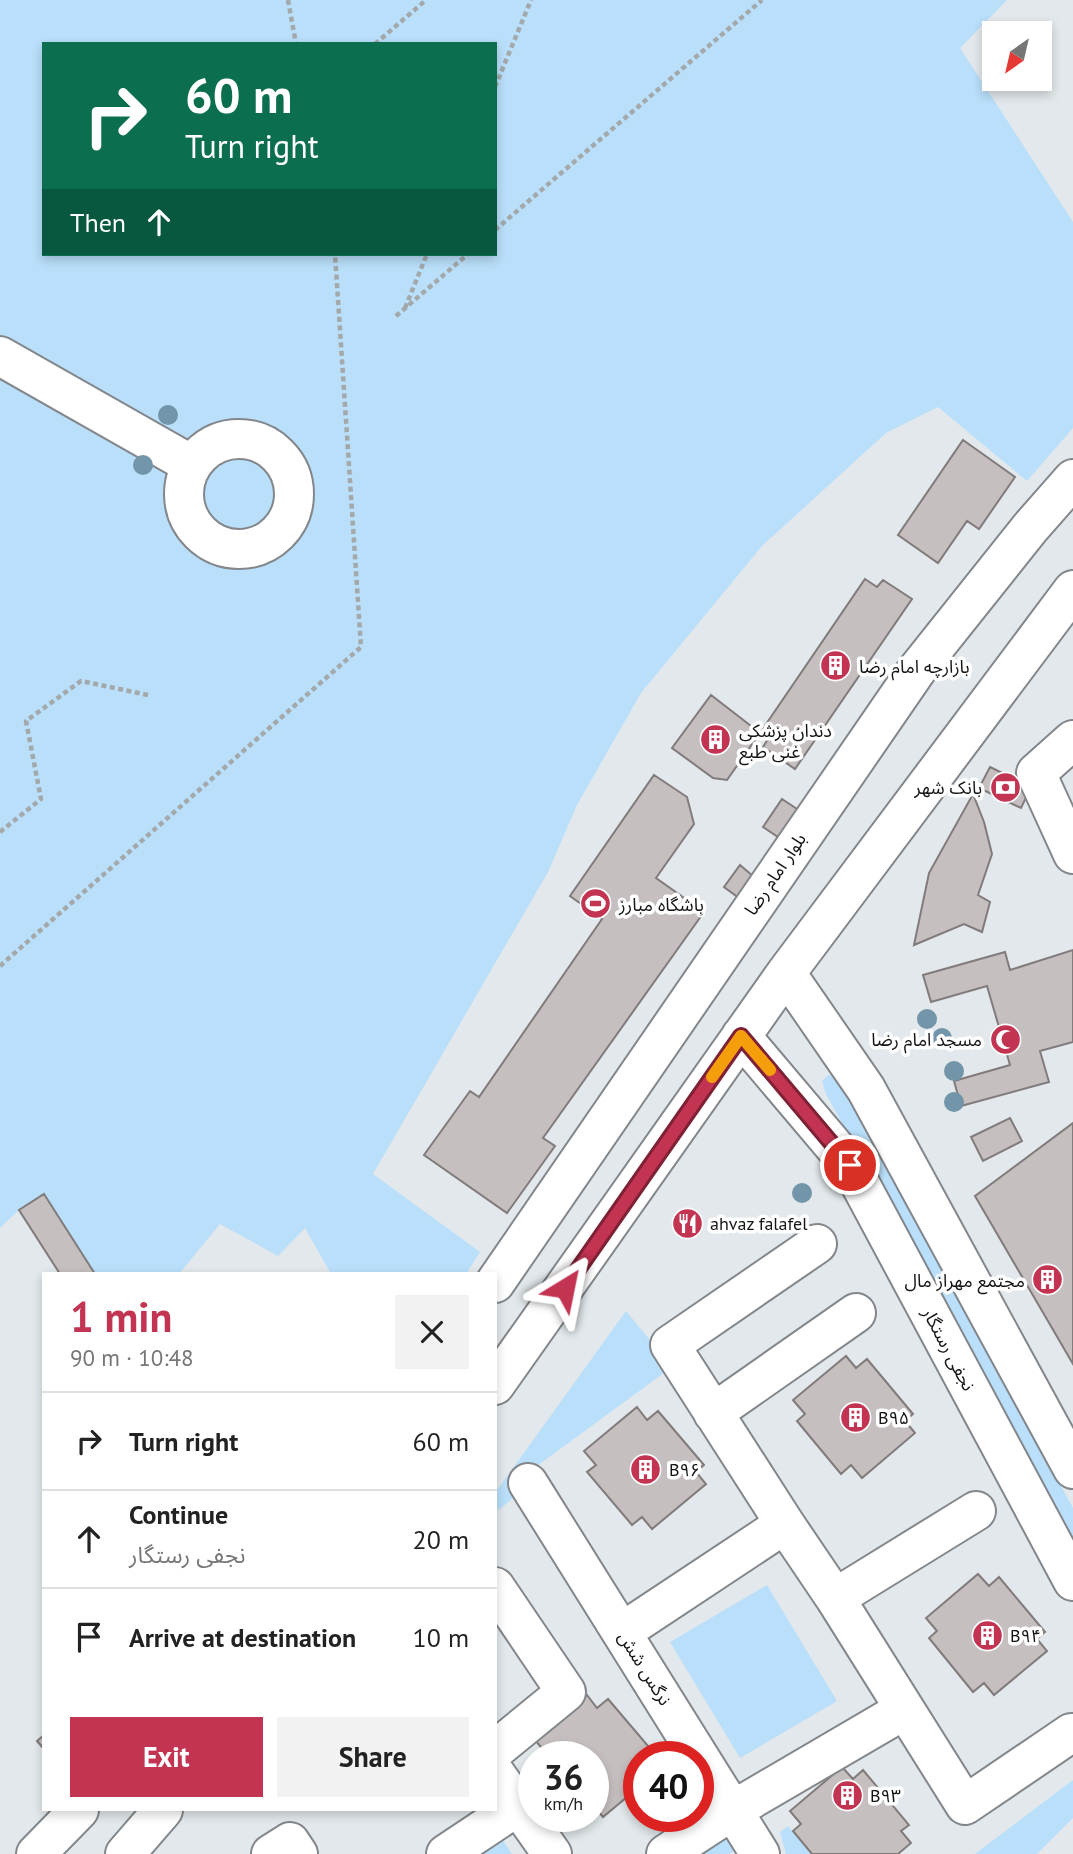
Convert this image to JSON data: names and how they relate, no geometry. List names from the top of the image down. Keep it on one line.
{"streets":{"street":["بلوار امام رضا","نجفی رستگار","نرگس شش"]},"places":{"building":["بازارچه امام رضا","دندان پزشکی غنی طبع","مجتمع مهراز مال","B۹۵","B۹۶","B۹۴","B۹۳"],"bank":["بانک شهر"],"sports":["باشگاه مبارز"],"mosque":["مسجد امام رضا"],"restaurant":["ahvaz falafel"]},"north":"bottom left","page":{"turn":["60 m","Turn right"],"then":"Then","heading":["1 min","90 m · 10:48"],"list":[{"name":"Turn right","value":"60 m"},{"name":"Continue","note":"نجفی رستگار","value":"20 m"},{"name":"Arrive at destination","value":"10 m"}],"buttons":["Exit","Share"],"speed":"36 km/h","limit":"40"}}
